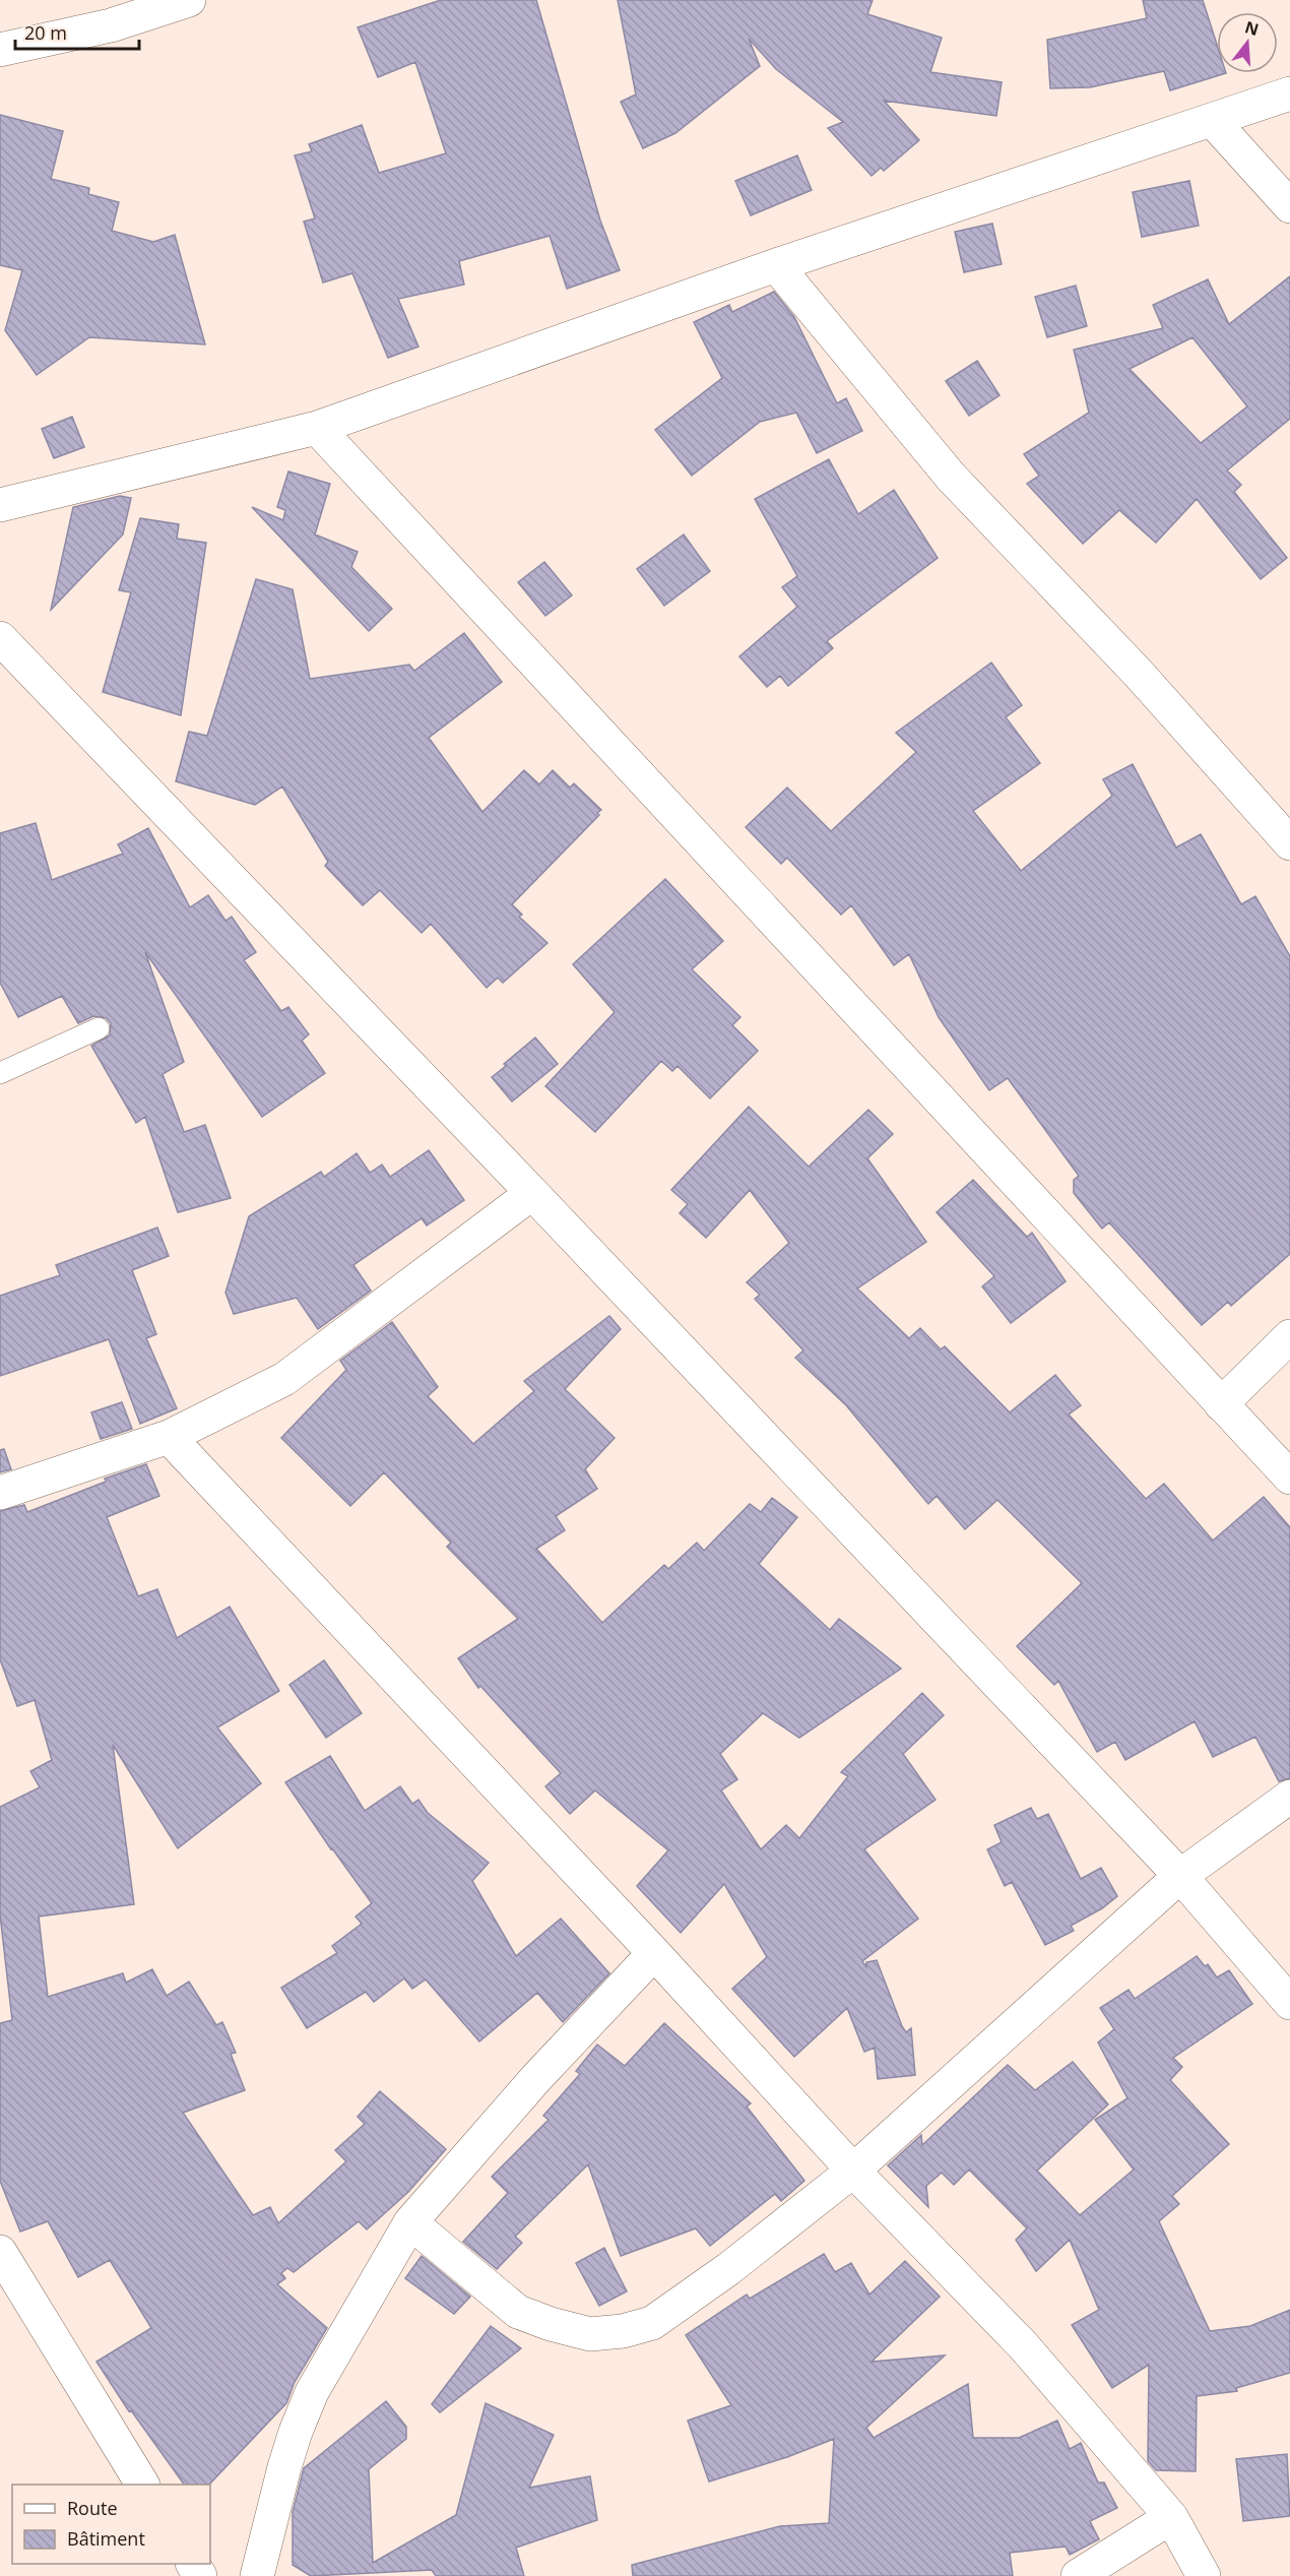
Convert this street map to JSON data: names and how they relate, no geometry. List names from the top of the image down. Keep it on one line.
{"legend":["Route","Bâtiment"],"scale_bar":"20 m","north":"top"}
